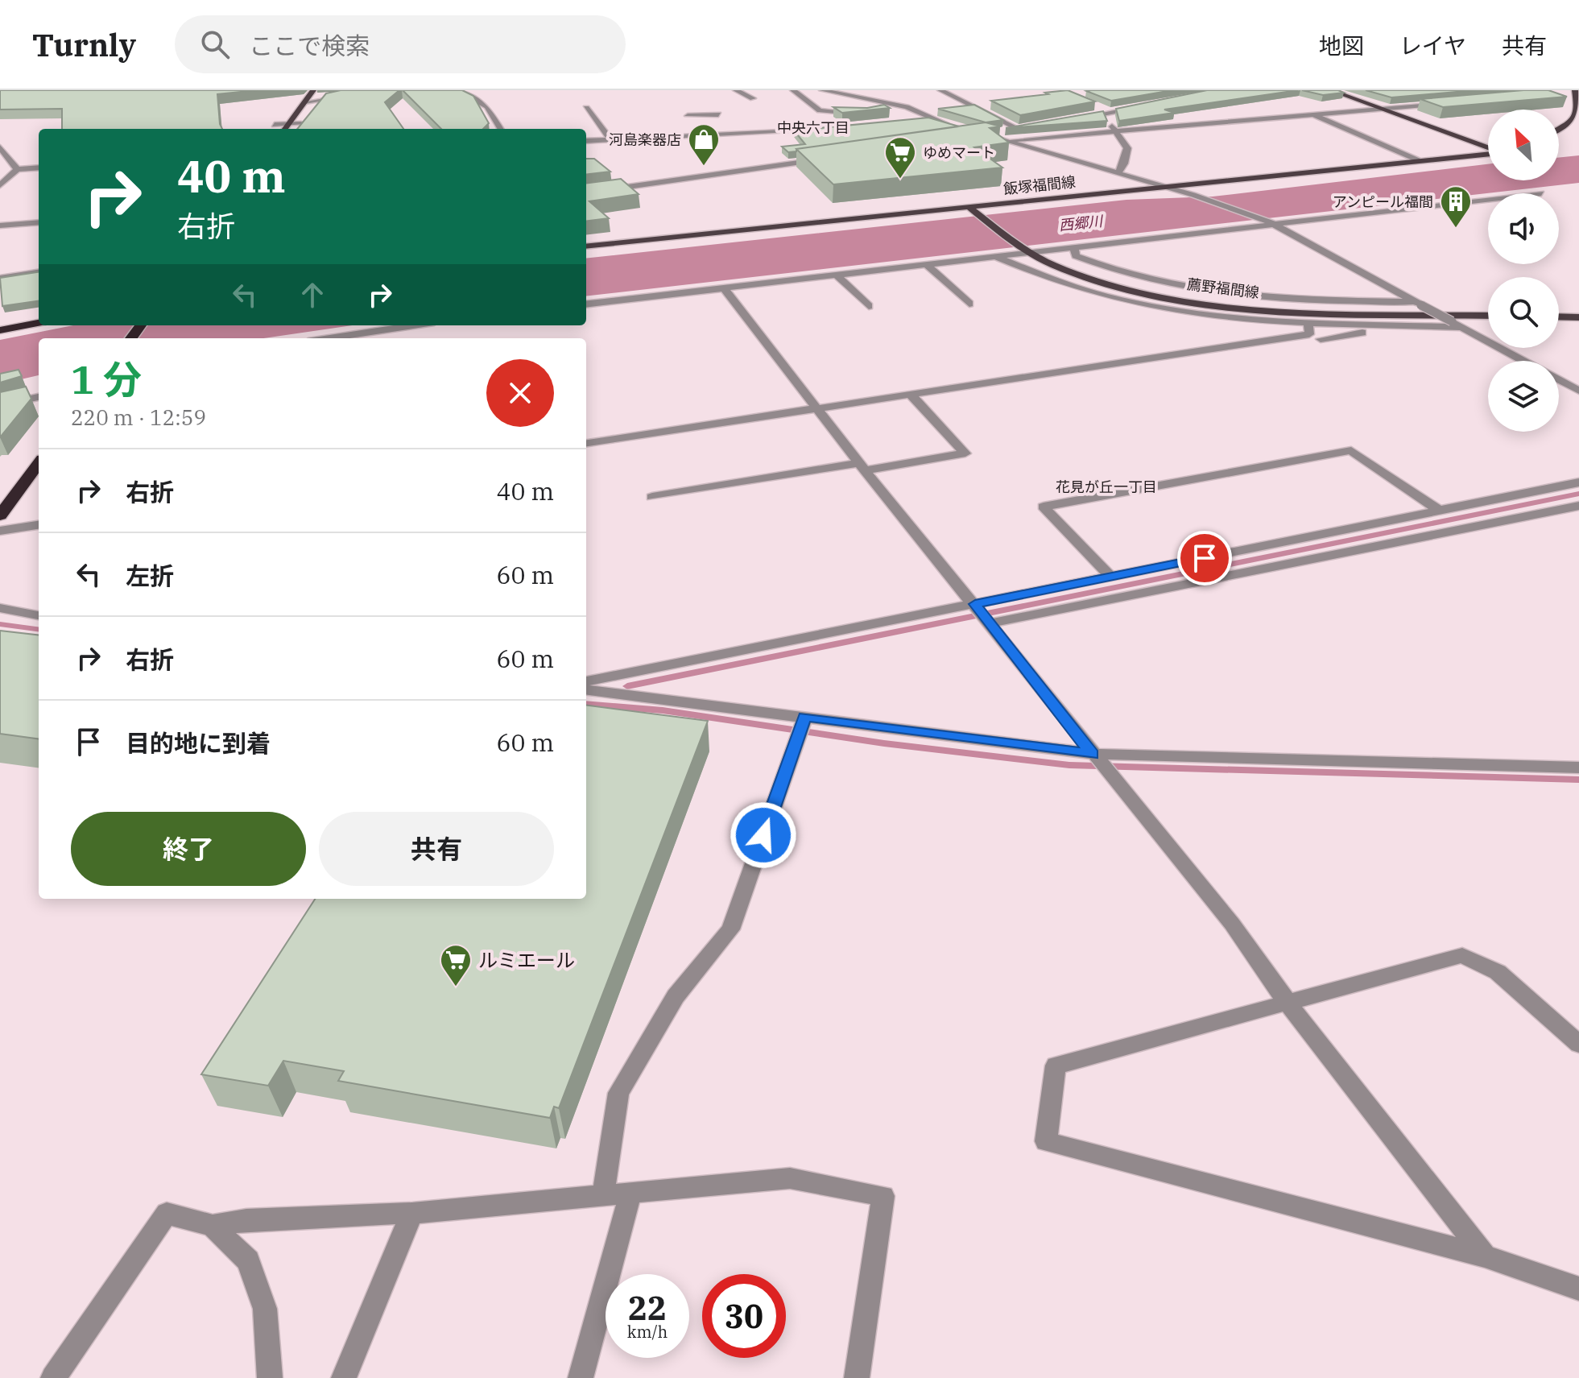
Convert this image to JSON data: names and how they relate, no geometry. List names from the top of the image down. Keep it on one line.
{"streets":{"main road":["飯塚福間線","薦野福間線"]},"crossings":[["飯塚福間線","薦野福間線"]],"districts":["中央六丁目","花見が丘一丁目"],"water":["西郷川"],"places":{"shop":["河島楽器店"],"supermarket":["ゆめマート","ルミエール"],"building":["アンピール福間"]},"north":"top left","page":{"header":"Turnly","search":"ここで検索","nav":["地図","レイヤ","共有"],"turn":["40 m","右折"],"heading":["1 分","220 m · 12:59"],"list":[{"name":"右折","value":"40 m"},{"name":"左折","value":"60 m"},{"name":"右折","value":"60 m"},{"name":"目的地に到着","value":"60 m"}],"buttons":["終了","共有"],"speed":"22 km/h","limit":"30"}}
